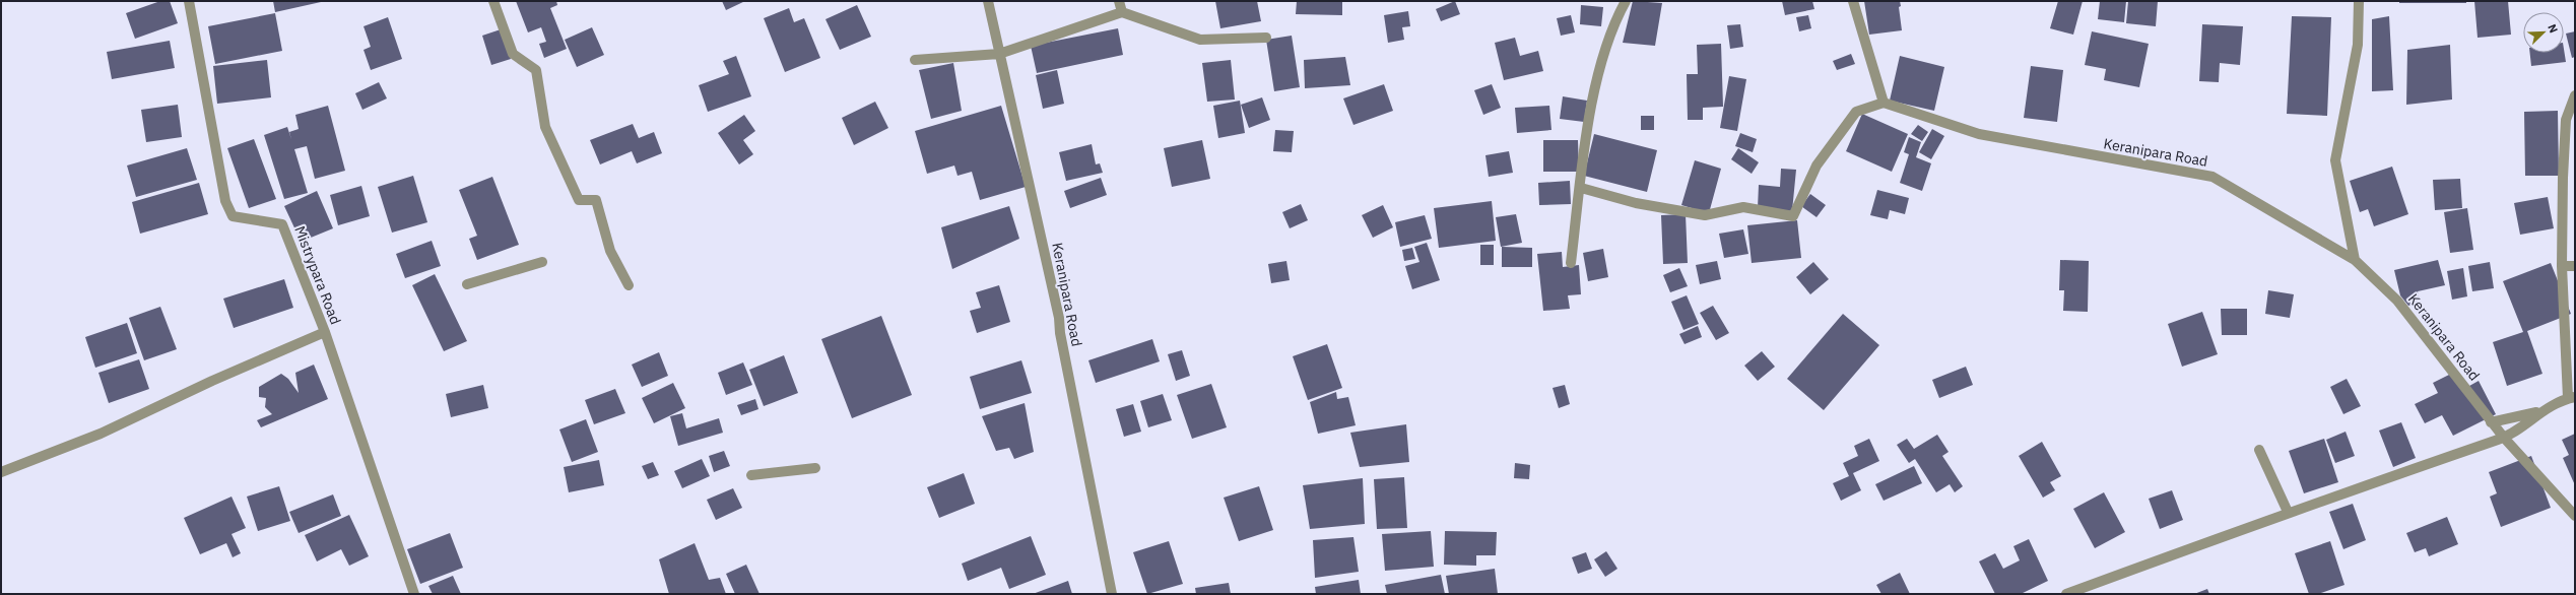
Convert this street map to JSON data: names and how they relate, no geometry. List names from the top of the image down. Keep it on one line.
{"streets":{"street":["Keranipara Road","Mistrypara Road"]},"north":"top right"}
